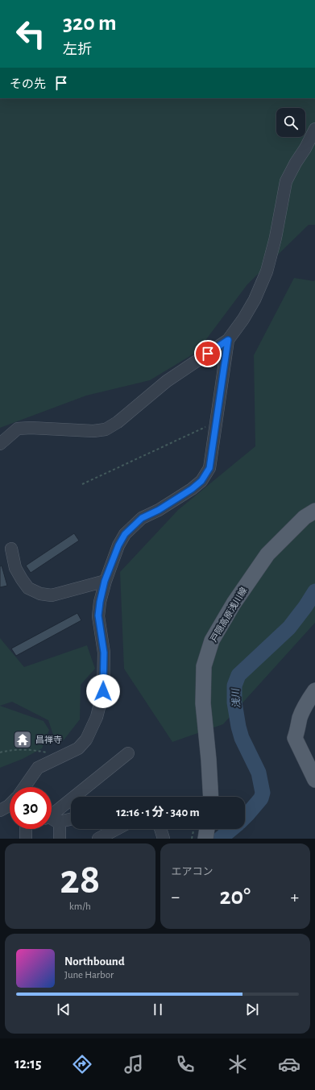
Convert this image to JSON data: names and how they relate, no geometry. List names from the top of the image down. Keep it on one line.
{"streets":{"main road":["戸隠高原浅川線"]},"water":["浅川"],"places":{"temple":["昌禅寺"]},"page":{"turn":["320 m","左折"],"then":"その先","limit":"30","trip":"12:16 · 1 分 · 340 m","tile":[["28","km/h"],"エアコン"],"heat":["−","20°","+"],"song":["Northbound","June Harbor"],"tabs":"12:15"}}
